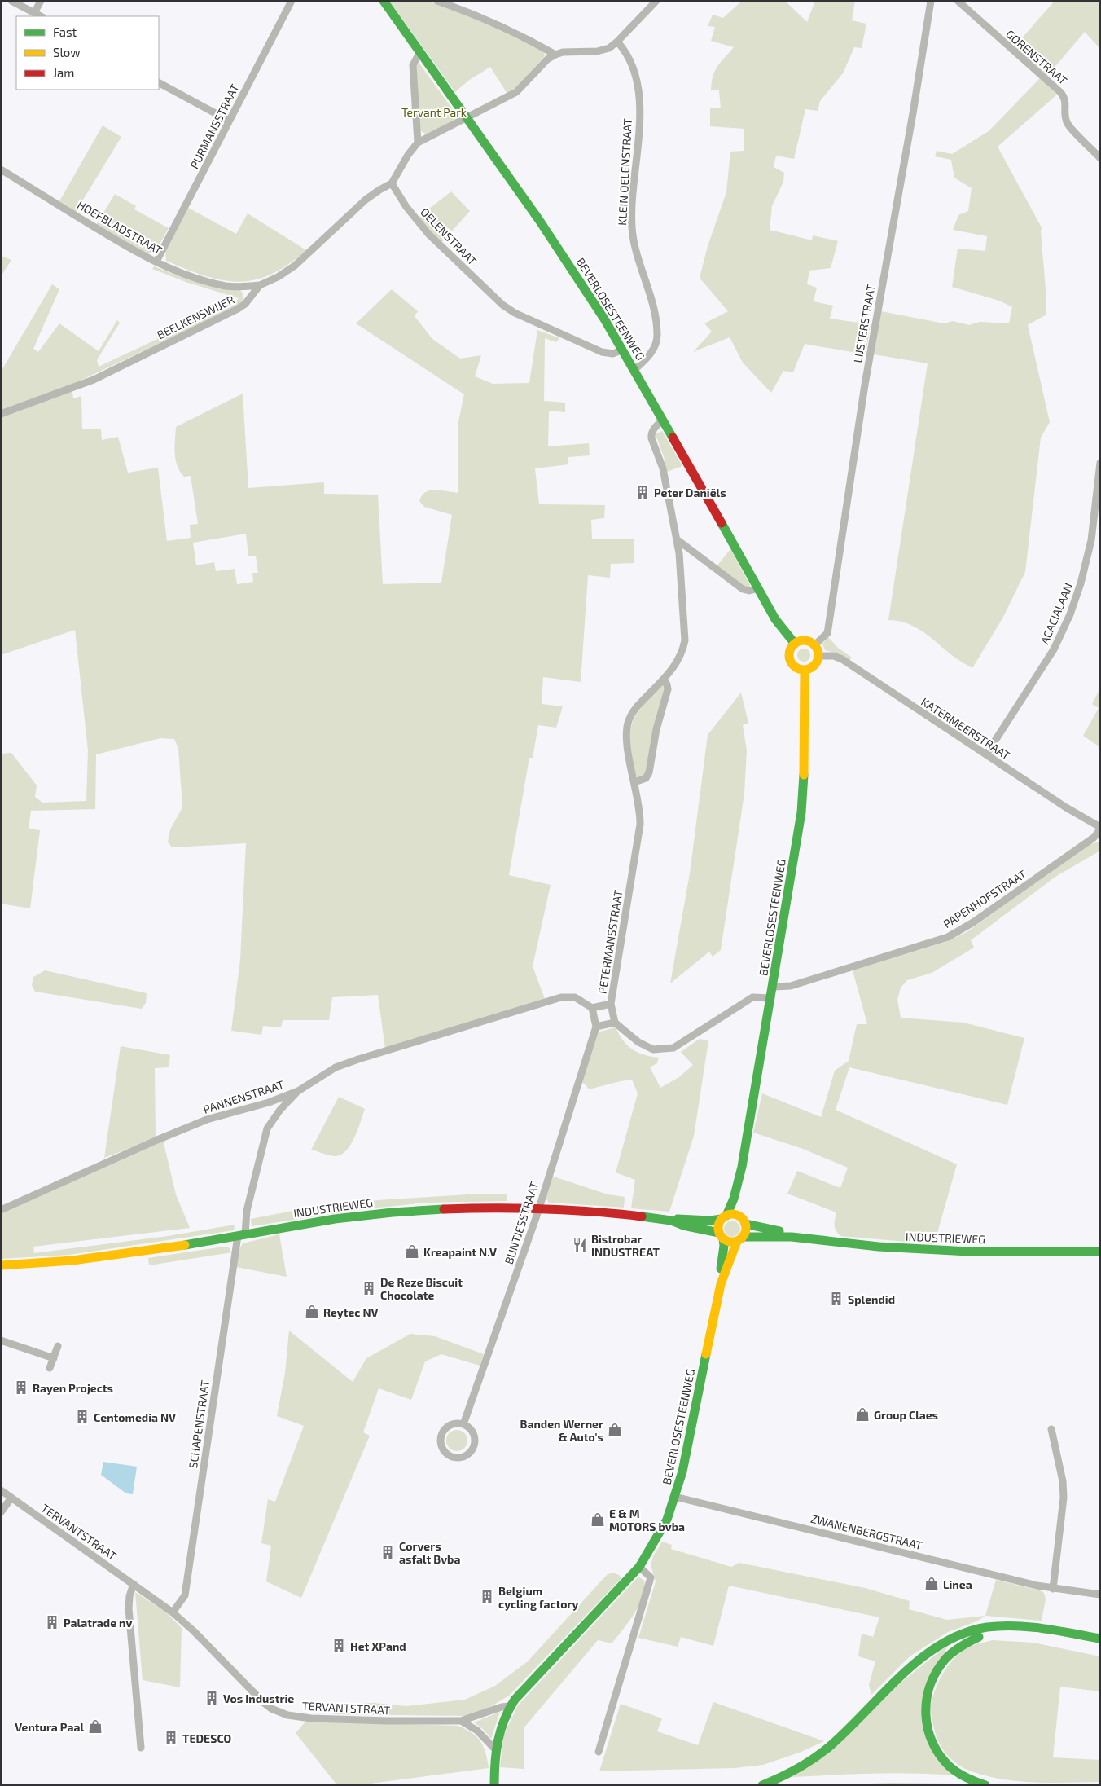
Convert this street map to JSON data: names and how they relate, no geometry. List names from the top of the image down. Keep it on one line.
{"streets":{"main road":["BEVERLOSESTEENWEG","INDUSTRIEWEG"],"street":["GORENSTRAAT","PURMANSSTRAAT","KLEIN OELENSTRAAT","HOEFBLADSTRAAT","OELENSTRAAT","BEELKENSWIJER","LIJSTERSTRAAT","ACACIALAAN","KATERMEERSTRAAT","PAPENHOFSTRAAT","PETERMANSSTRAAT","PANNENSTRAAT","BUNTJESSTRAAT","SCHAPENSTRAAT","TERVANTSTRAAT","ZWANENBERGSTRAAT"]},"crossings":[["PURMANSSTRAAT","HOEFBLADSTRAAT"],["KLEIN OELENSTRAAT","BEVERLOSESTEENWEG"],["HOEFBLADSTRAAT","BEELKENSWIJER"],["OELENSTRAAT","BEVERLOSESTEENWEG"],["OELENSTRAAT","BEELKENSWIJER"],["BEVERLOSESTEENWEG","LIJSTERSTRAAT"],["BEVERLOSESTEENWEG","KATERMEERSTRAAT"],["BEVERLOSESTEENWEG","PAPENHOFSTRAAT"],["BEVERLOSESTEENWEG","PETERMANSSTRAAT"],["BEVERLOSESTEENWEG","INDUSTRIEWEG"],["BEVERLOSESTEENWEG","TERVANTSTRAAT"],["BEVERLOSESTEENWEG","ZWANENBERGSTRAAT"],["LIJSTERSTRAAT","KATERMEERSTRAAT"],["ACACIALAAN","KATERMEERSTRAAT"],["KATERMEERSTRAAT","PAPENHOFSTRAAT"],["PANNENSTRAAT","SCHAPENSTRAAT"],["INDUSTRIEWEG","BUNTJESSTRAAT"],["INDUSTRIEWEG","SCHAPENSTRAAT"],["SCHAPENSTRAAT","TERVANTSTRAAT"]],"parks":["Tervant Park"],"places":{"building":["Peter Daniëls","De Reze Biscuit Chocolate","Splendid","Rayen Projects","Centomedia NV","Corvers asfalt Bvba","Belgium cycling factory","Palatrade nv","Het XPand","Vos Industrie","TEDESCO"],"restaurant":["Bistrobar INDUSTREAT"],"shop":["Kreapaint N.V","Reytec NV","Group Claes","Banden Werner & Auto's","E & M MOTORS bvba","Linea","Ventura Paal"]},"legend":["Fast","Slow","Jam"]}
